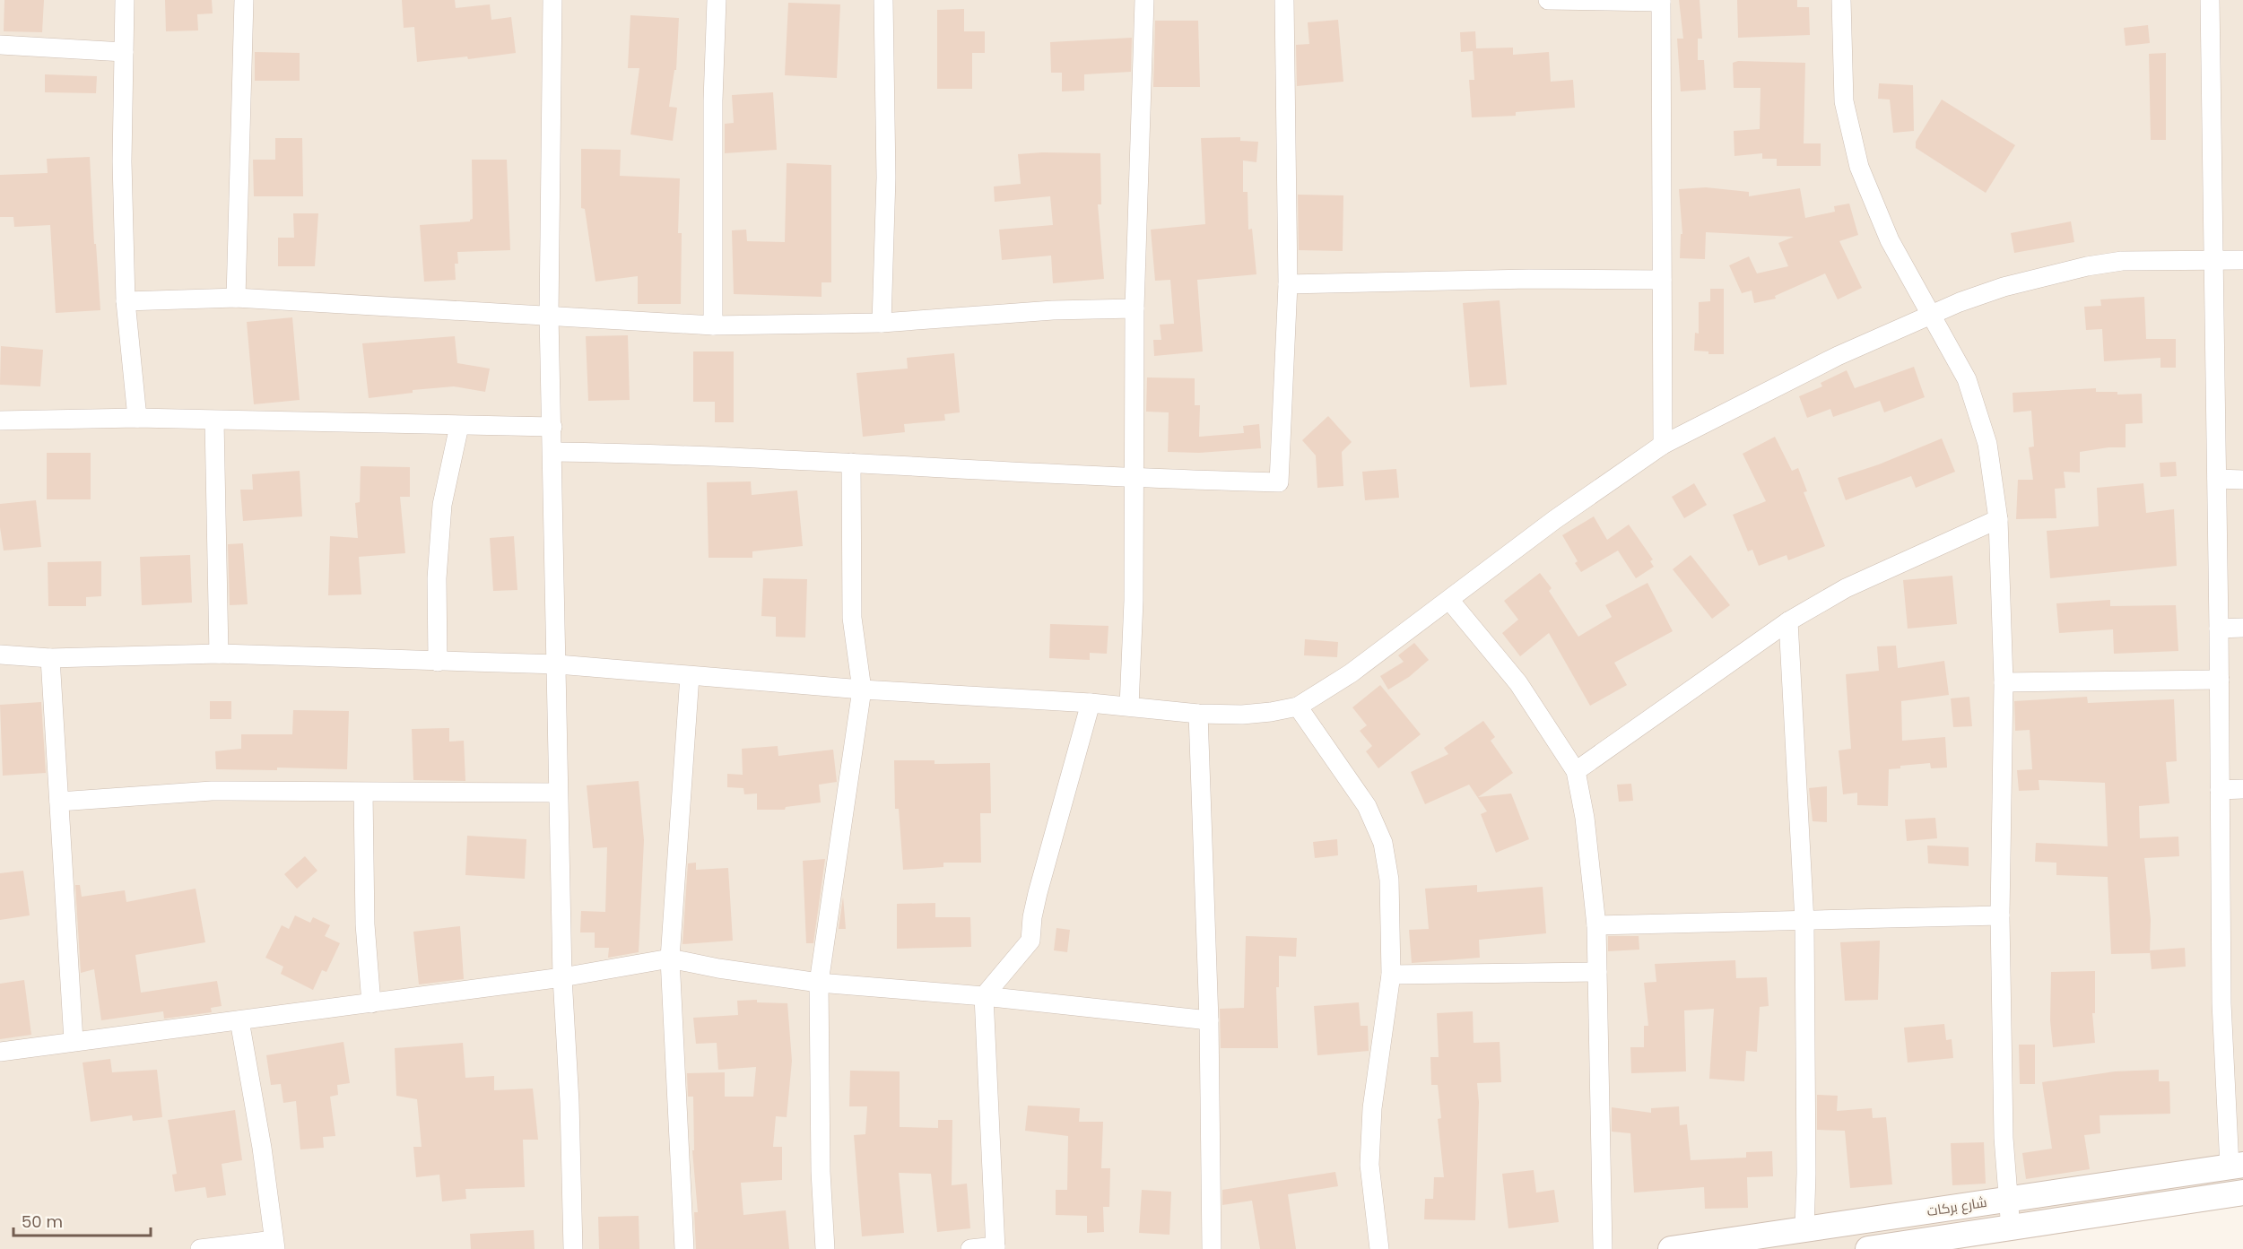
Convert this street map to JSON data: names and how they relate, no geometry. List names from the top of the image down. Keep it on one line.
{"streets":{"main road":["شارع بركات"]},"scale_bar":"50 m"}
